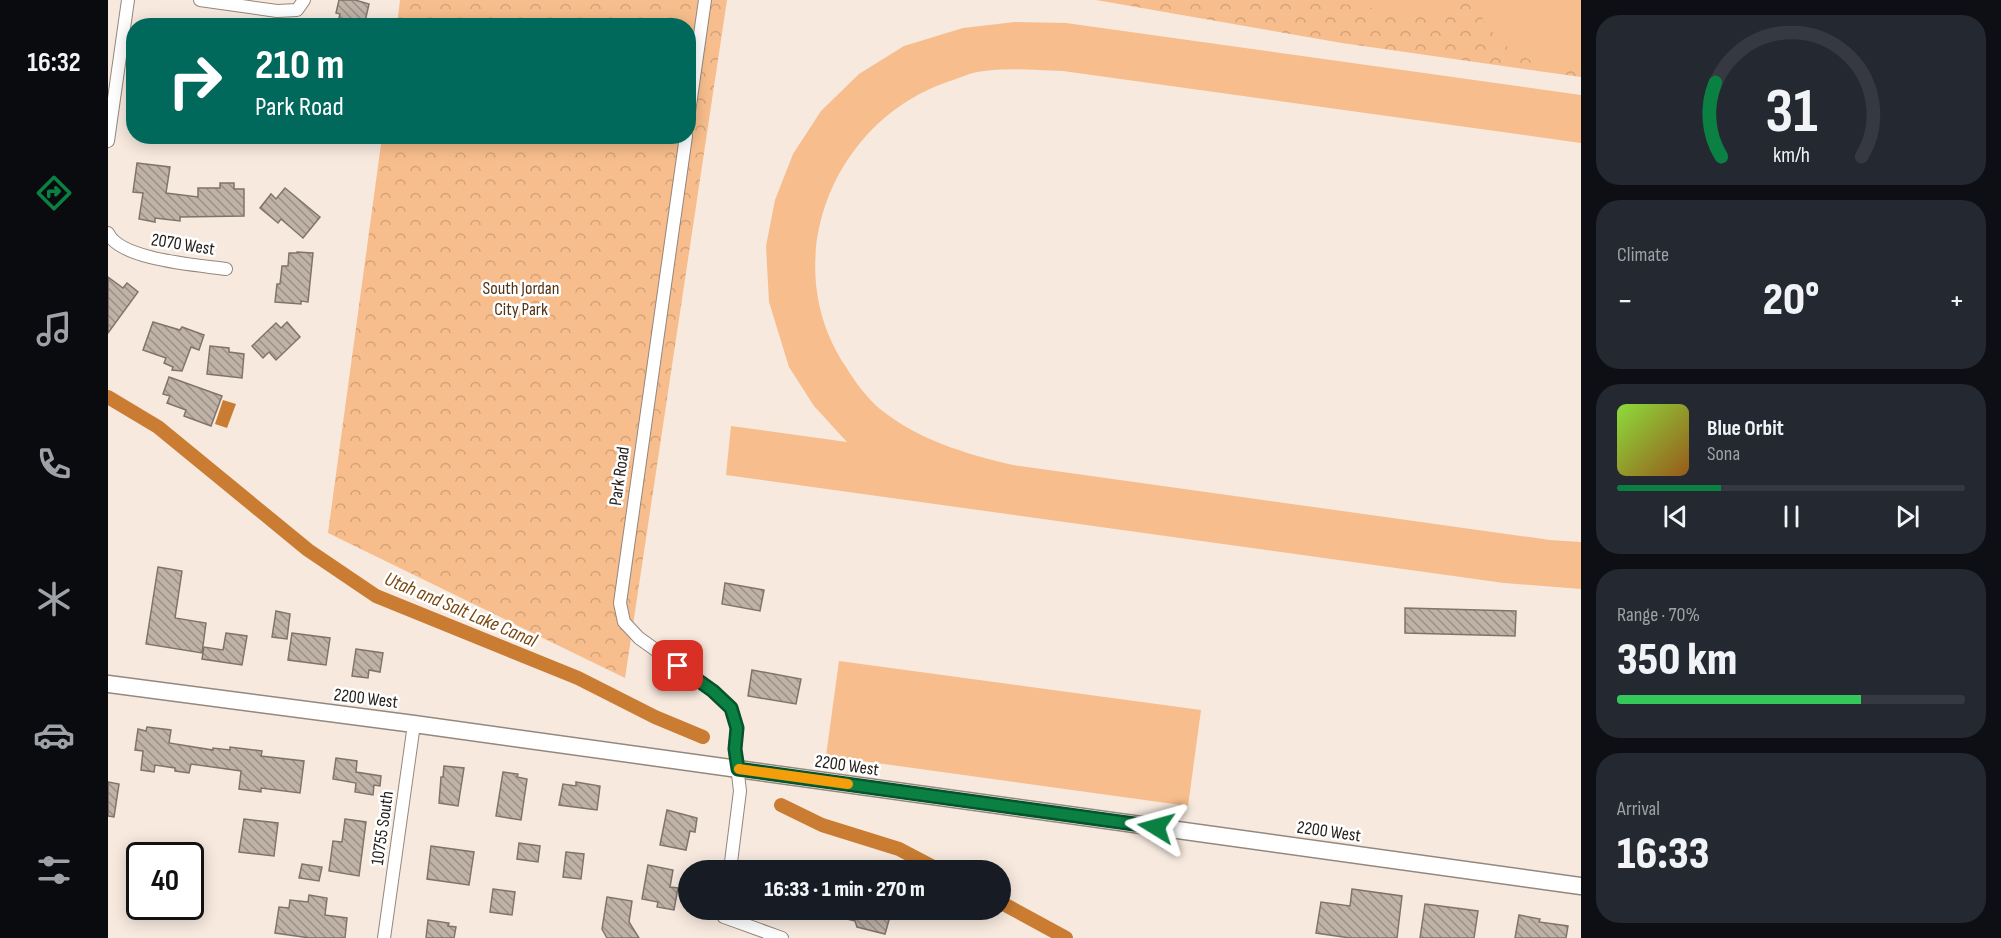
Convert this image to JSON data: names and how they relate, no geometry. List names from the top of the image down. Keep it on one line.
{"streets":{"street":["2070 West","Park Road","2200 West","10755 South"]},"crossings":[["Park Road","2200 West"],["2200 West","10755 South"]],"water":["Utah and Salt Lake Canal"],"parks":["South Jordan City Park"],"page":{"tabs":"16:32","turn":["210 m","Park Road"],"tile":["Climate",["Range · 70%","350 km"],["Arrival","16:33"]],"heat":["−","20°","+"],"song":["Blue Orbit","Sona"],"limit":"40","trip":"16:33 · 1 min · 270 m","gauge":["31","km/h"]}}
